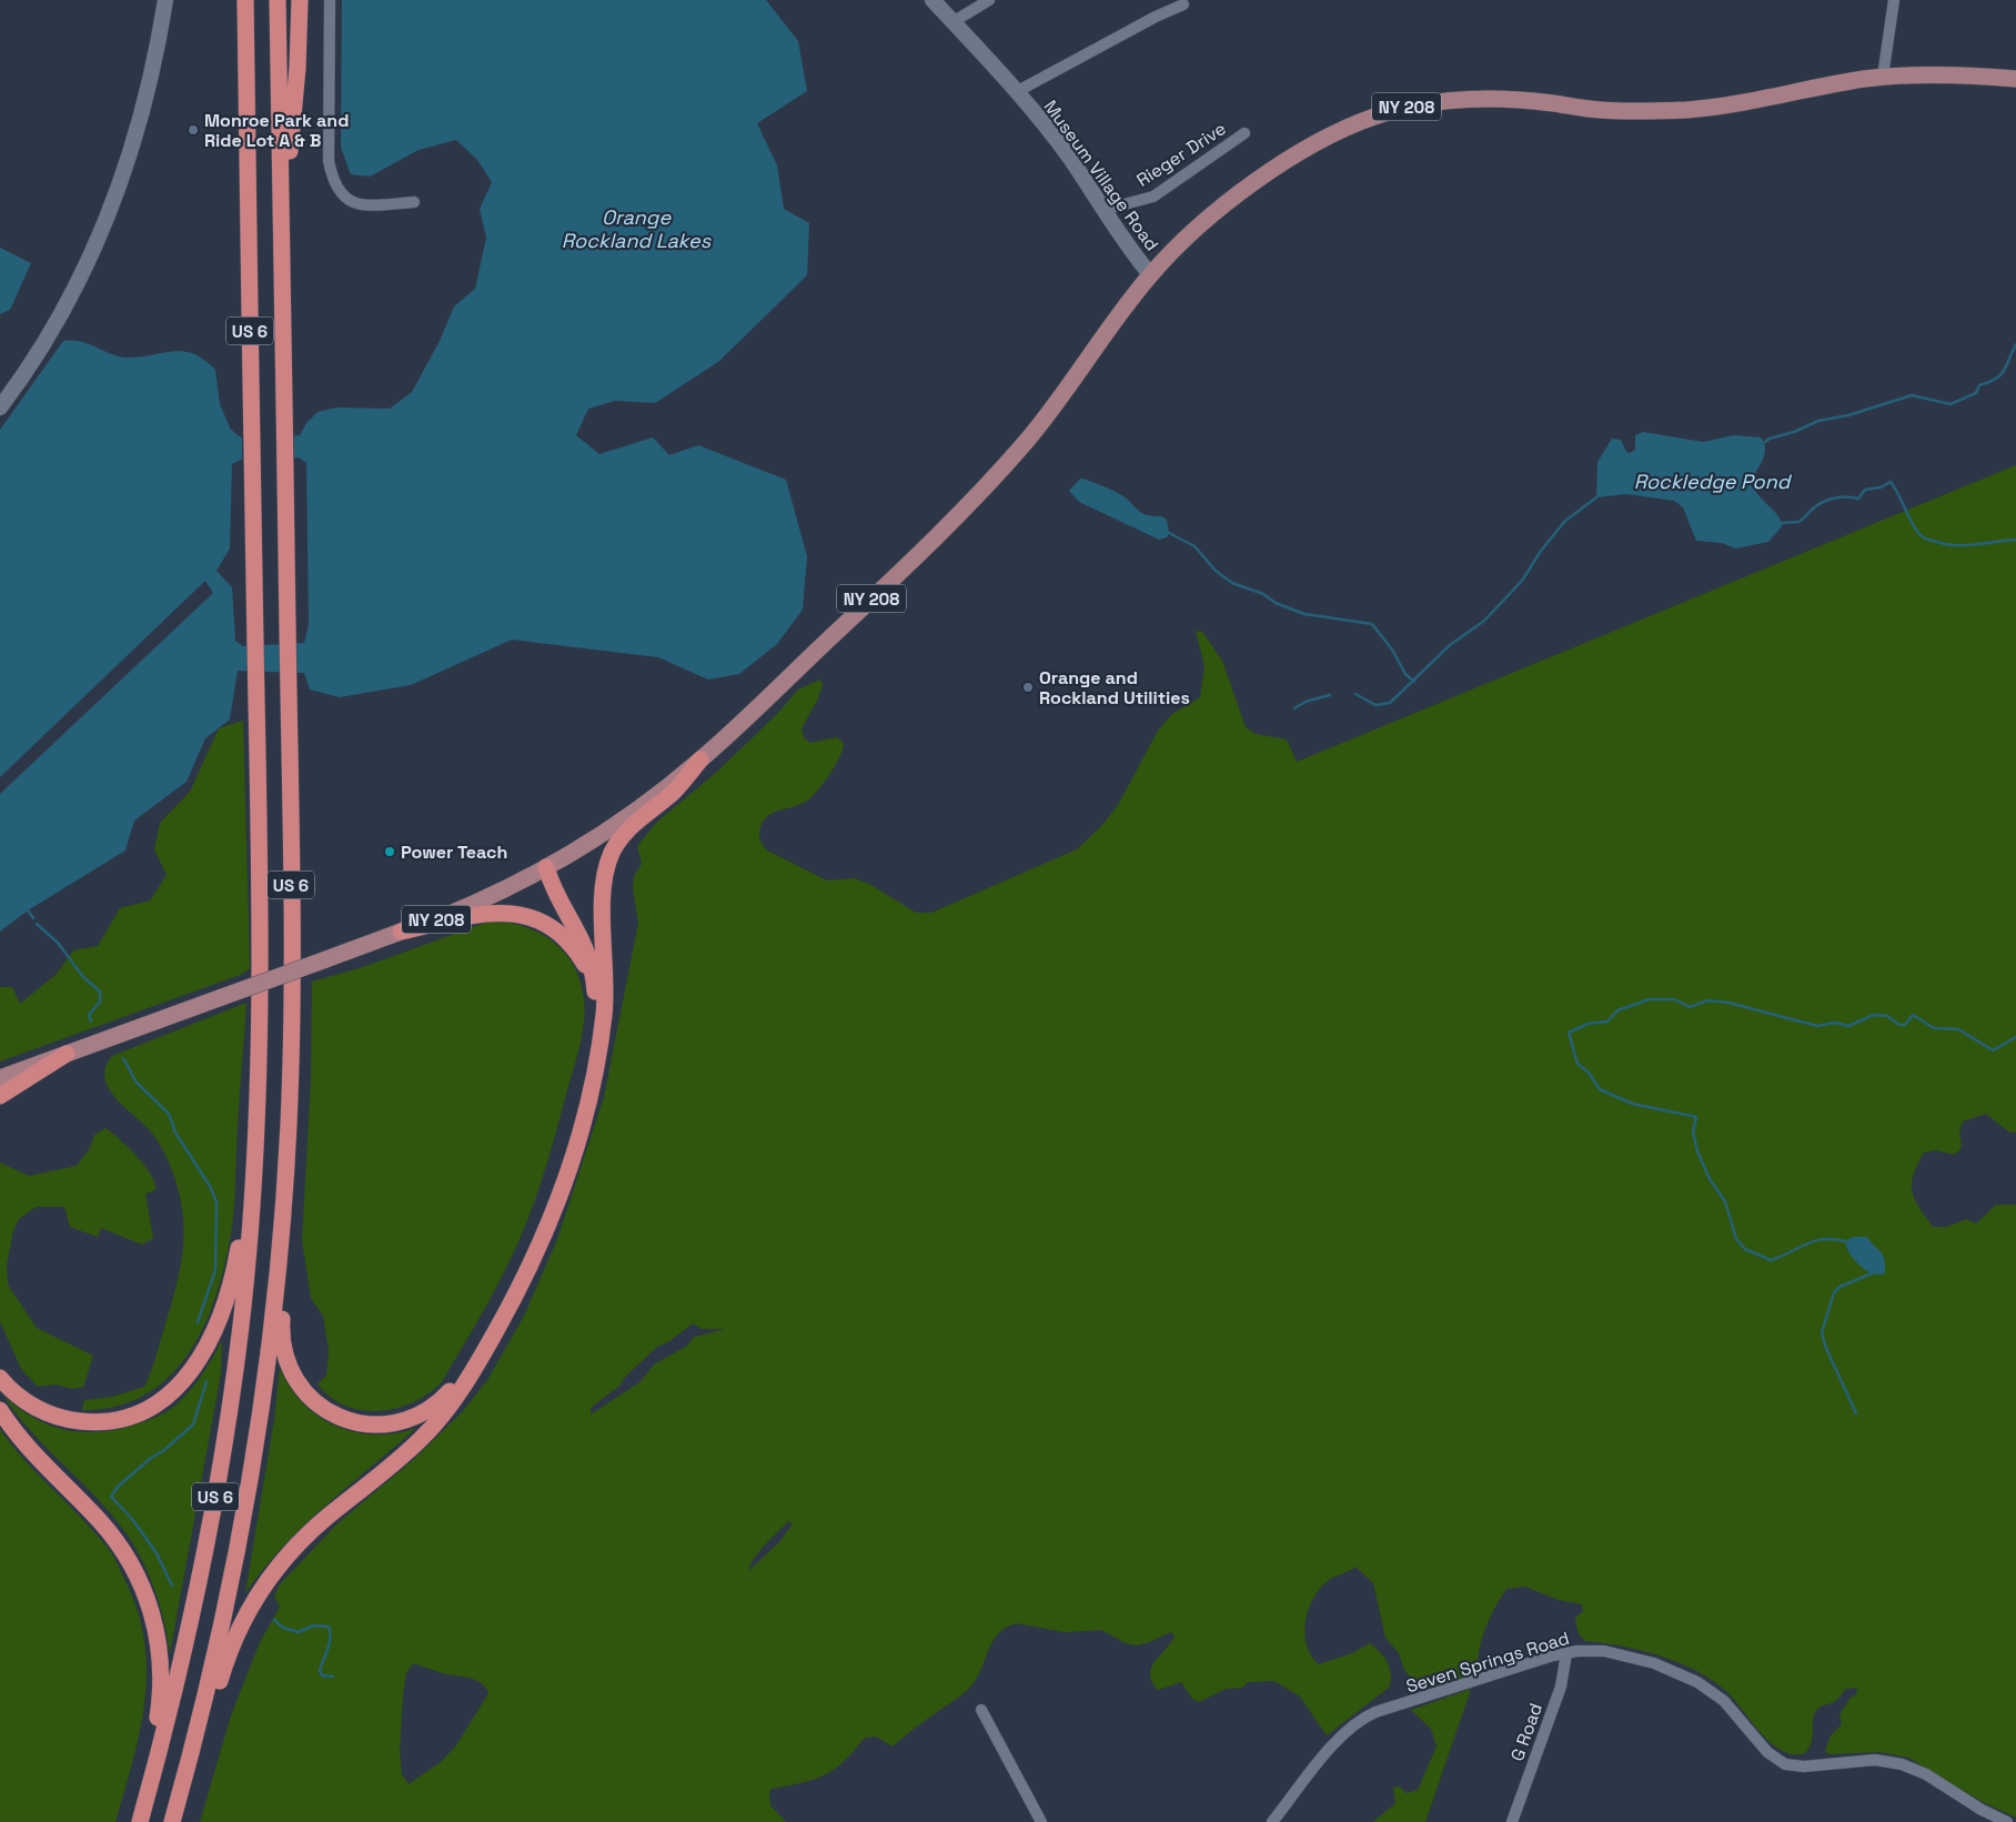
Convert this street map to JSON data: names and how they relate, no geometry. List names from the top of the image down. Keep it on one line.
{"streets":{"highway":["US 6"],"main road":["NY 208"],"street":["Rieger Drive","Museum Village Road","Seven Springs Road","G Road"]},"crossings":[["NY 208","Museum Village Road"],["Rieger Drive","Museum Village Road"],["Seven Springs Road","G Road"]],"water":["Orange Rockland Lakes","Rockledge Pond"],"places":["Monroe Park and Ride Lot A & B","Orange and Rockland Utilities","Power Teach"]}
